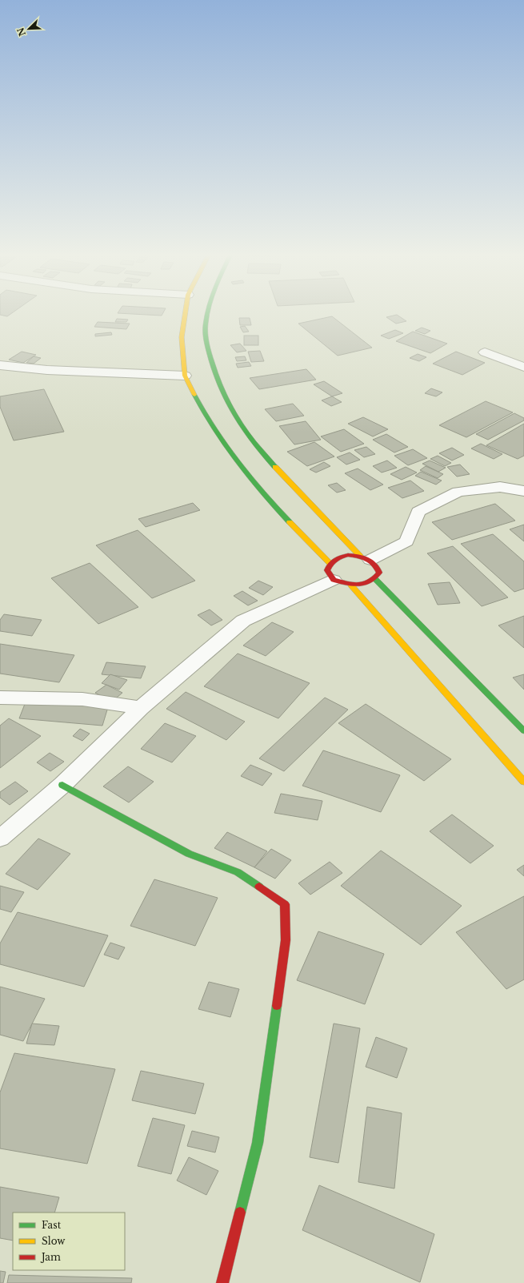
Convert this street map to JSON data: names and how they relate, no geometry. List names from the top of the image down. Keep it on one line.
{"legend":["Fast","Slow","Jam"],"north":"bottom left"}
